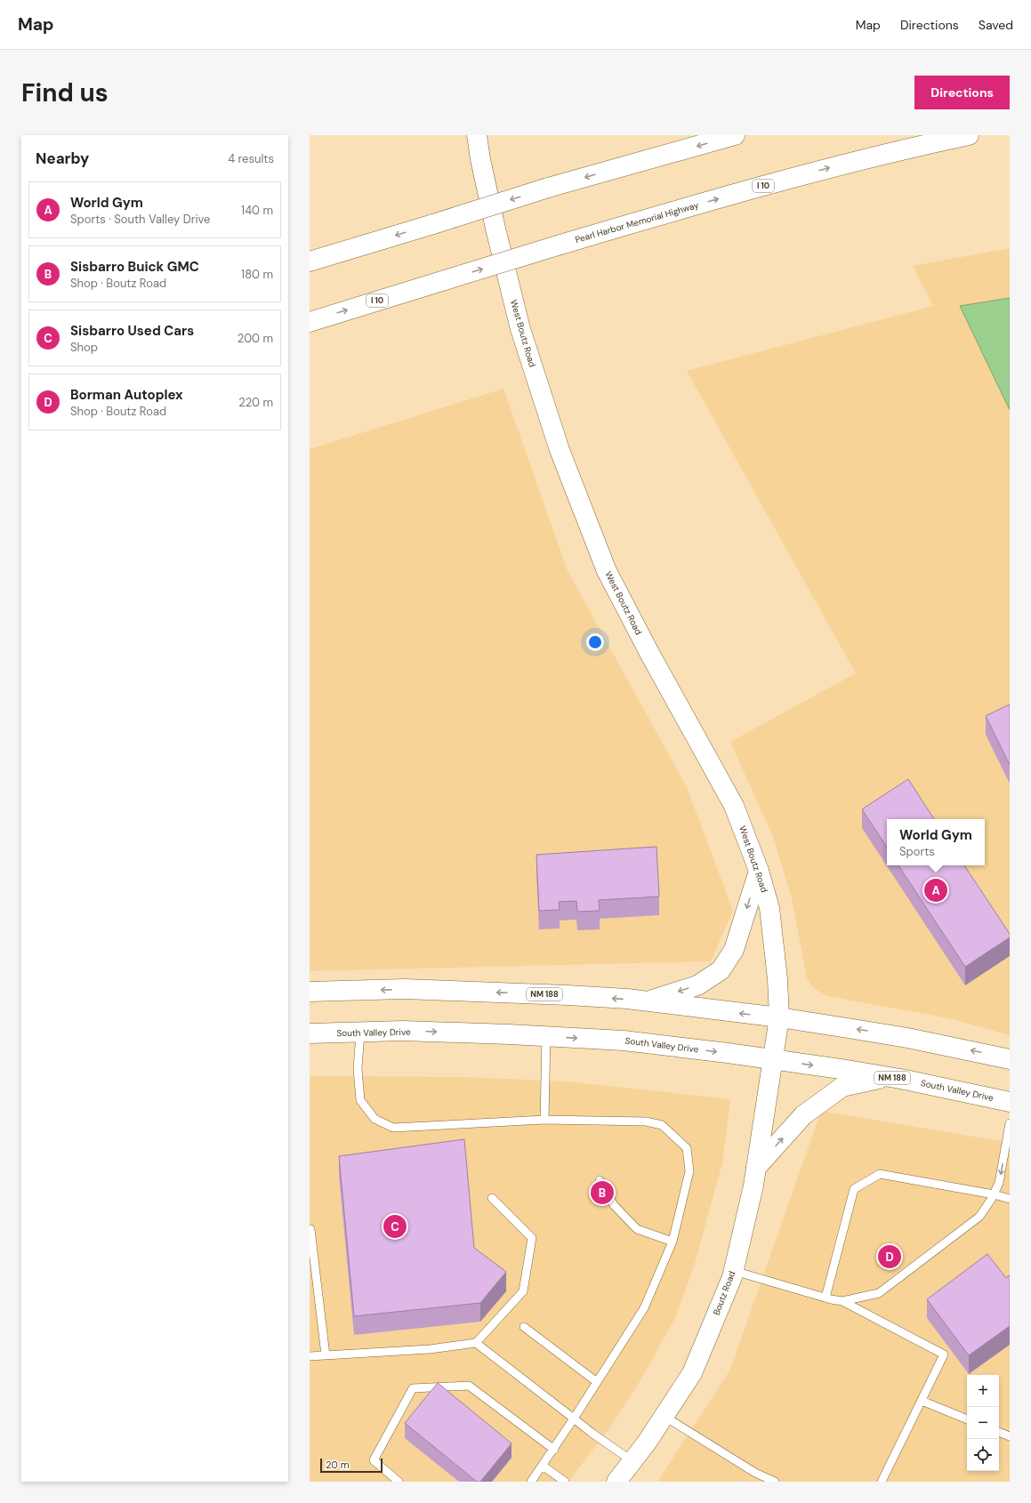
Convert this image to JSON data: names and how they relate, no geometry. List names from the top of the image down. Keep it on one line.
{"streets":{"main road":["I 10","Pearl Harbor Memorial Highway","West Boutz Road","NM 188","South Valley Drive","Boutz Road"]},"crossings":[["West Boutz Road","NM 188"],["West Boutz Road","South Valley Drive"],["West Boutz Road","Boutz Road"],["South Valley Drive","Boutz Road"]],"scale_bar":"20 m","page":{"header":"Map","nav":["Map","Directions","Saved"],"buttons":"Directions","title":"Find us","heading":["Nearby","4 results"],"list":[{"mark":"A","name":"World Gym","note":"Sports · South Valley Drive","value":"140 m"},{"mark":"B","name":"Sisbarro Buick GMC","note":"Shop · Boutz Road","value":"180 m"},{"mark":"C","name":"Sisbarro Used Cars","note":"Shop","value":"200 m"},{"mark":"D","name":"Borman Autoplex","note":"Shop · Boutz Road","value":"220 m"}],"popup":["World Gym","Sports"],"pins":["A","B","C","D"],"map_buttons":["+","−"],"scale":"20 m"}}
